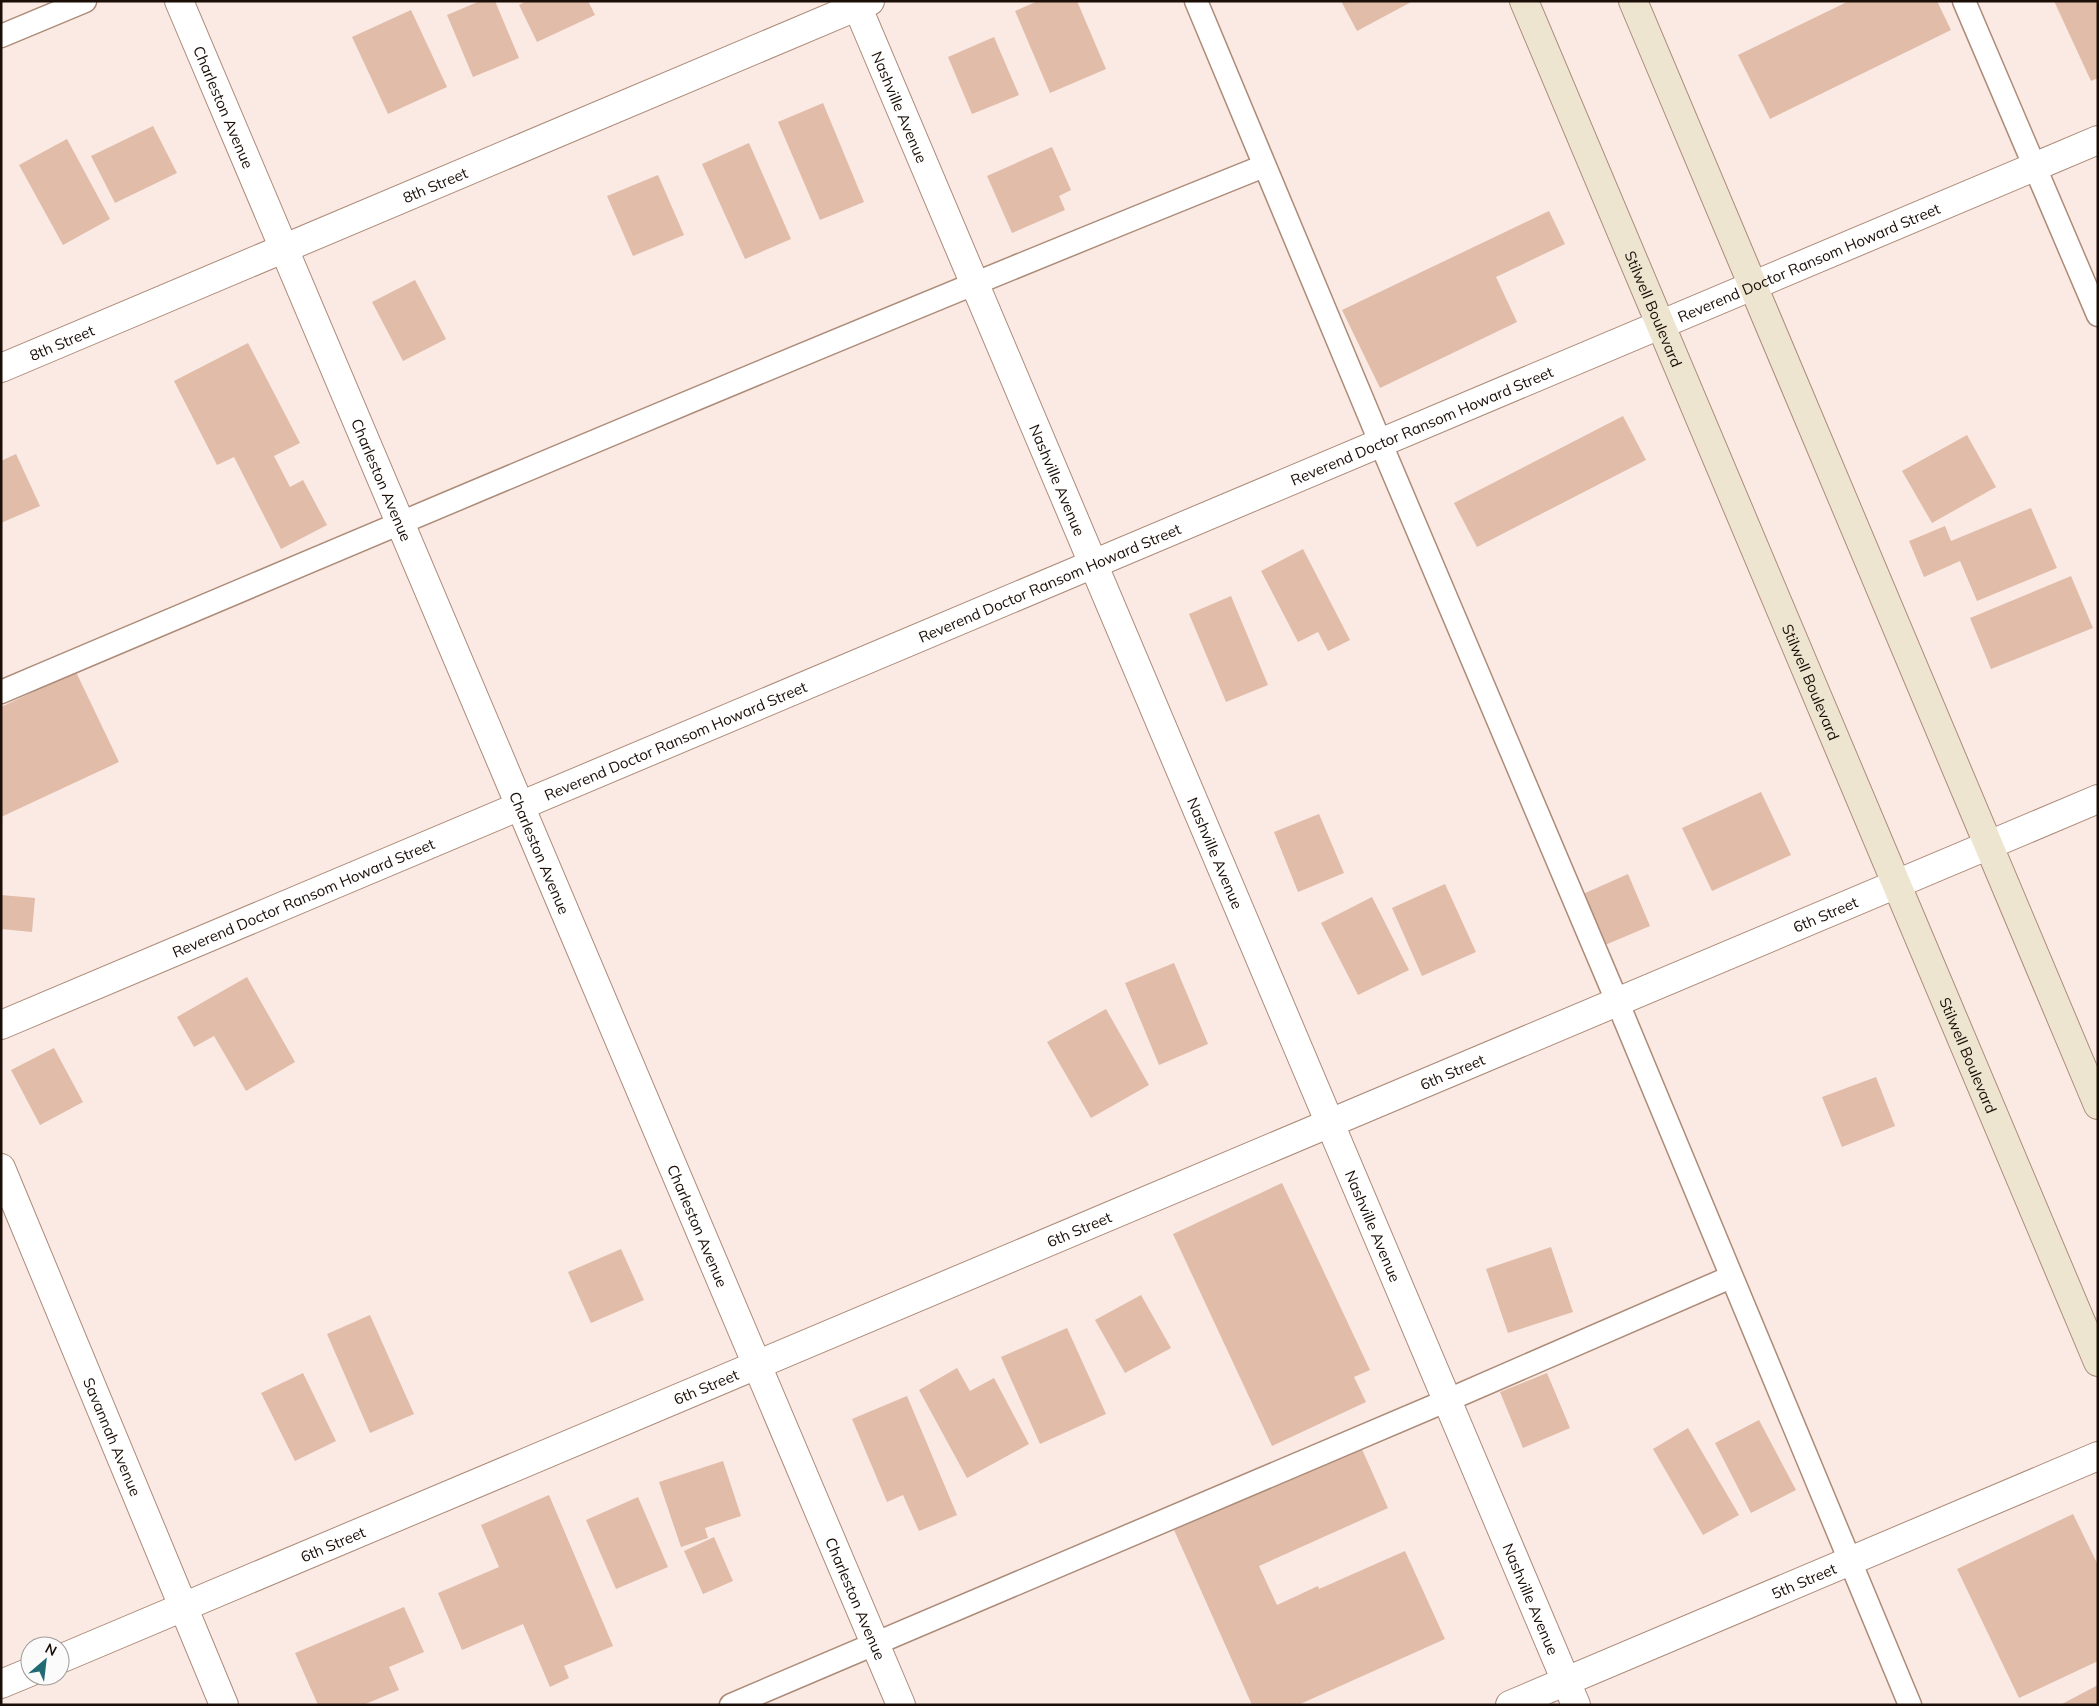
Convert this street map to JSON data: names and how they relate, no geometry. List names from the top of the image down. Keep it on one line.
{"streets":{"main road":["Stilwell Boulevard"],"street":["Charleston Avenue","Nashville Avenue","8th Street","Reverend Doctor Ransom Howard Street","6th Street","Savannah Avenue","5th Street"]},"crossings":[["Charleston Avenue","8th Street"],["Charleston Avenue","Reverend Doctor Ransom Howard Street"],["Charleston Avenue","6th Street"],["Nashville Avenue","8th Street"],["Nashville Avenue","Reverend Doctor Ransom Howard Street"],["Nashville Avenue","6th Street"],["Nashville Avenue","5th Street"],["Reverend Doctor Ransom Howard Street","Stilwell Boulevard"],["Stilwell Boulevard","6th Street"],["6th Street","Savannah Avenue"]],"north":"top right"}
